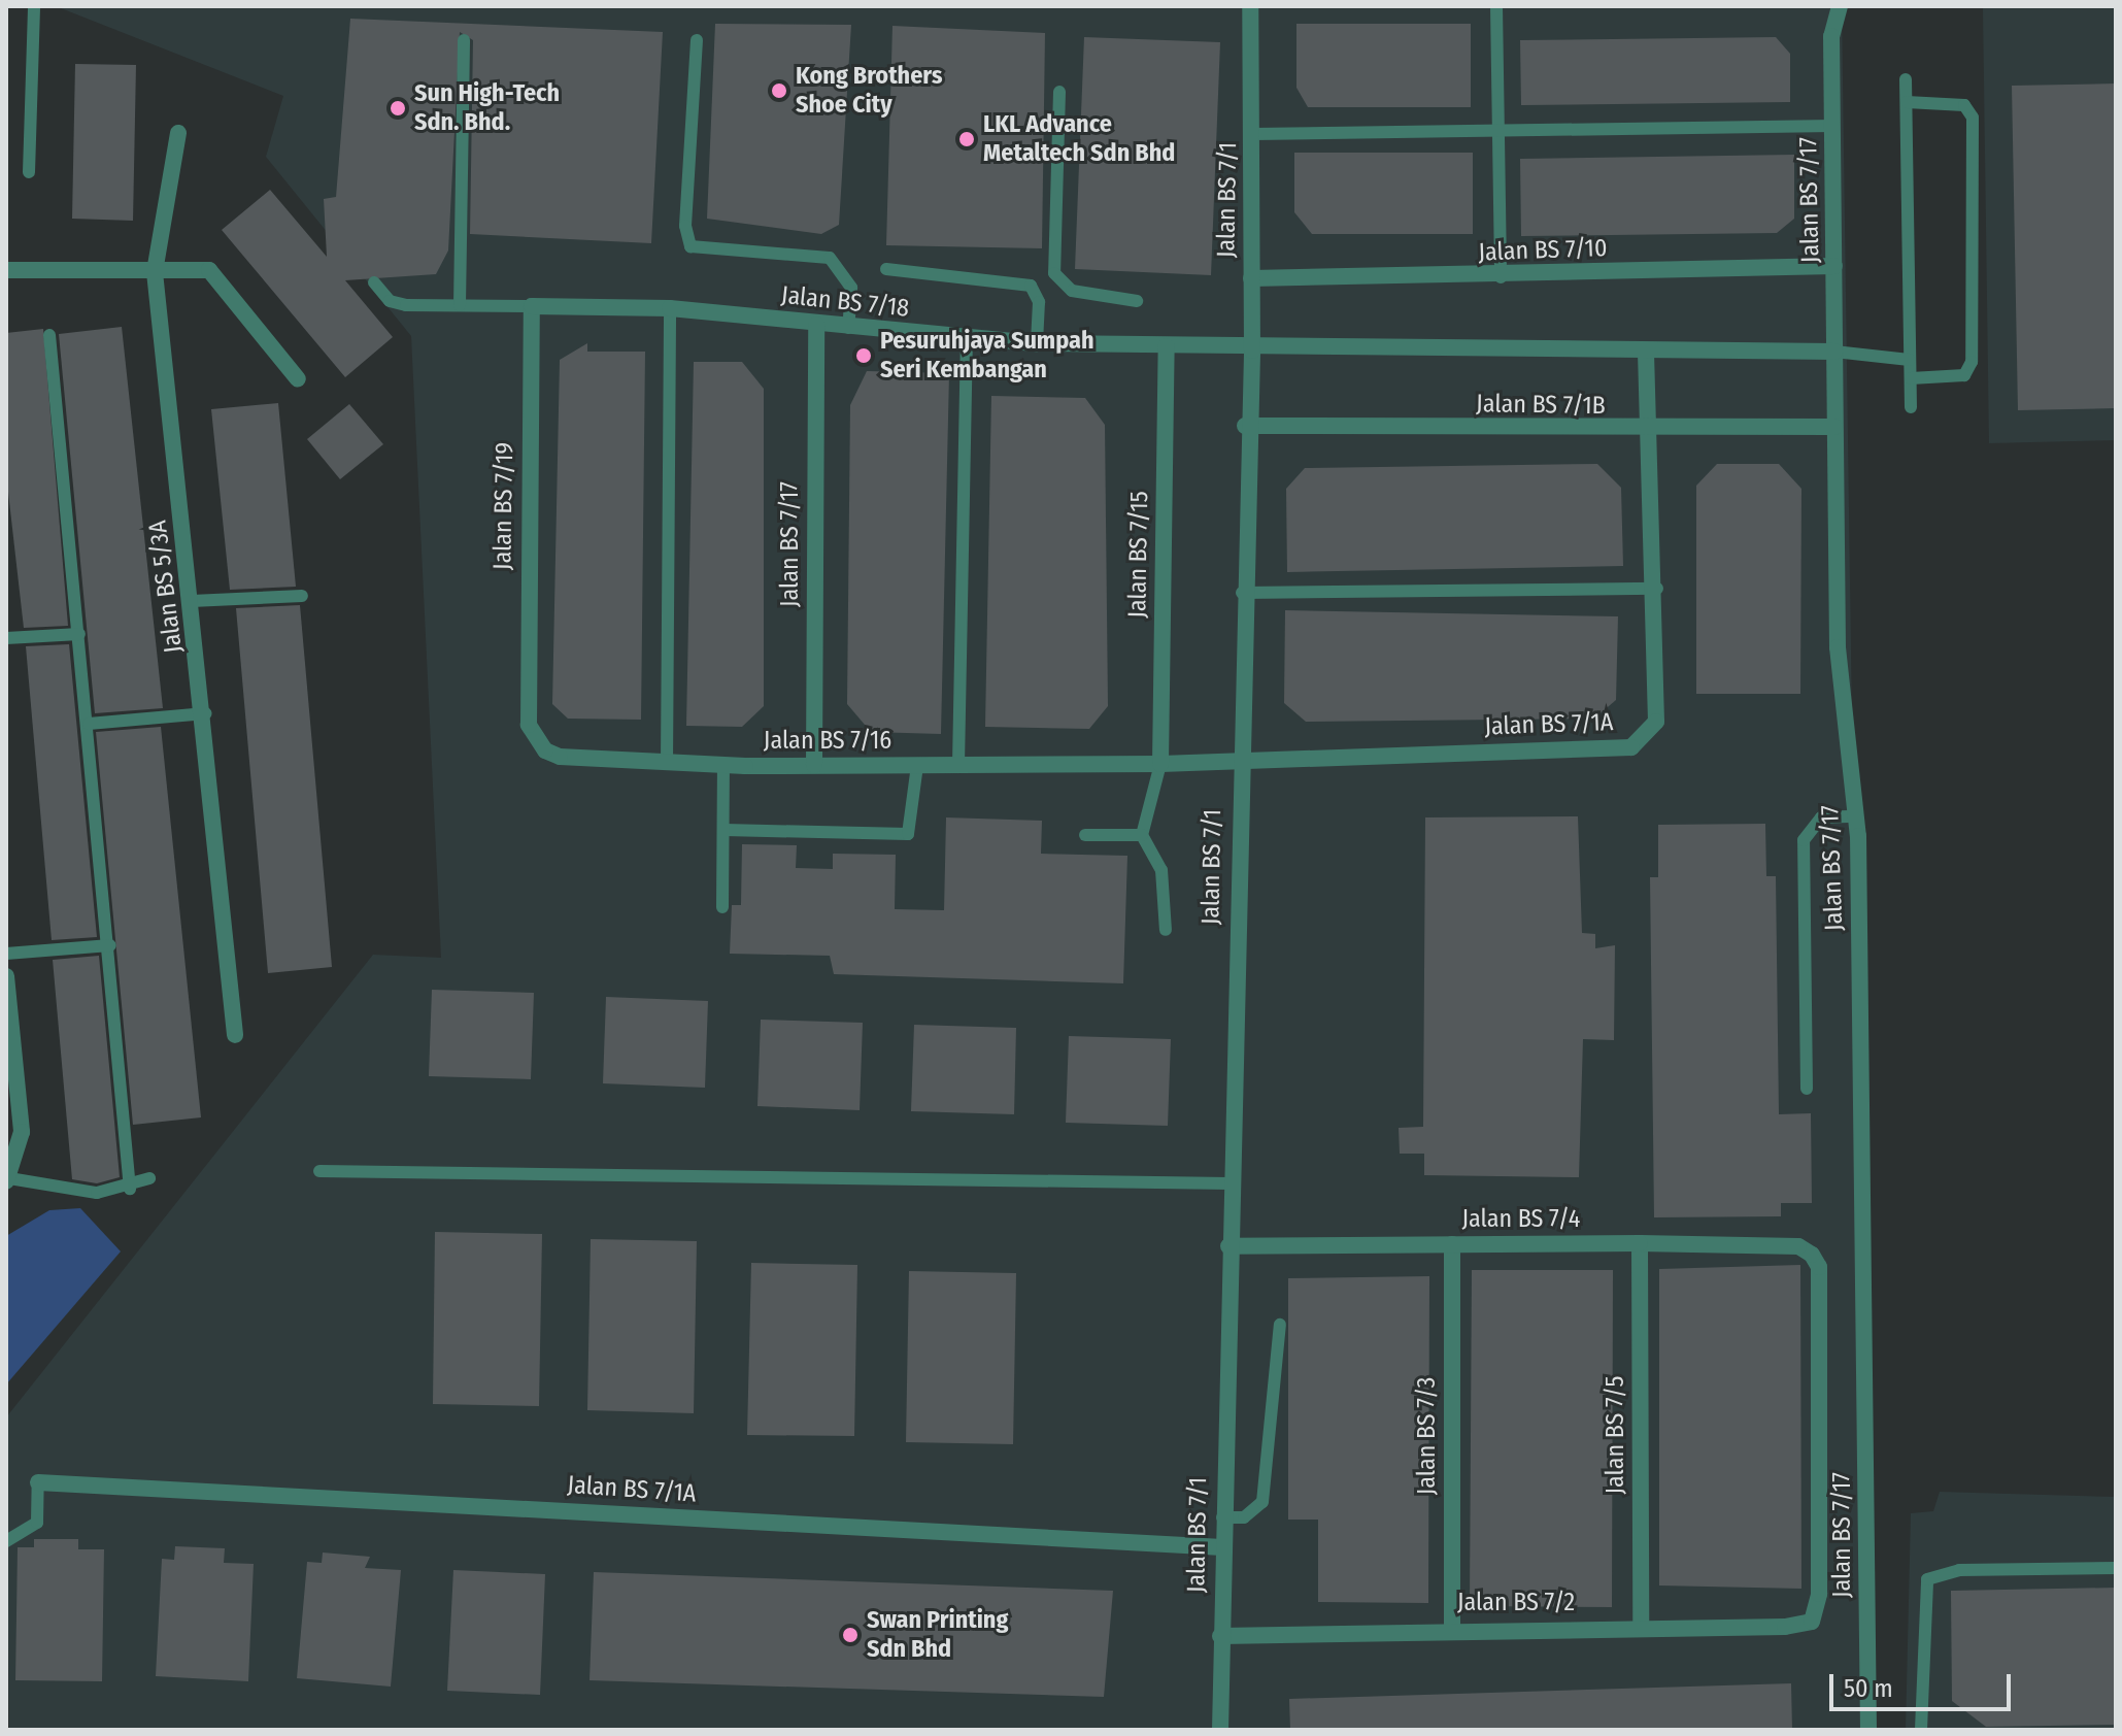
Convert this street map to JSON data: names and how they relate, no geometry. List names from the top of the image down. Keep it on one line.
{"streets":{"street":["Jalan BS 7/1","Jalan BS 7/17","Jalan BS 7/10","Jalan BS 7/18","Jalan BS 7/1B","Jalan BS 7/19","Jalan BS 7/15","Jalan BS 5/3A","Jalan BS 7/1A","Jalan BS 7/16","Jalan BS 7/4","Jalan BS 7/5","Jalan BS 7/3","Jalan BS 7/2"]},"crossings":[["Jalan BS 7/1","Jalan BS 7/10"],["Jalan BS 7/1","Jalan BS 7/18"],["Jalan BS 7/1","Jalan BS 7/1B"],["Jalan BS 7/1","Jalan BS 7/1A"],["Jalan BS 7/1","Jalan BS 7/16"],["Jalan BS 7/1","Jalan BS 7/4"],["Jalan BS 7/1","Jalan BS 7/2"],["Jalan BS 7/17","Jalan BS 7/10"],["Jalan BS 7/17","Jalan BS 7/18"],["Jalan BS 7/17","Jalan BS 7/1B"],["Jalan BS 7/17","Jalan BS 7/16"],["Jalan BS 7/18","Jalan BS 7/19"],["Jalan BS 7/18","Jalan BS 7/15"],["Jalan BS 7/1B","Jalan BS 7/1A"],["Jalan BS 7/19","Jalan BS 7/16"],["Jalan BS 7/15","Jalan BS 7/16"],["Jalan BS 7/1A","Jalan BS 7/16"],["Jalan BS 7/4","Jalan BS 7/5"],["Jalan BS 7/4","Jalan BS 7/3"],["Jalan BS 7/4","Jalan BS 7/2"],["Jalan BS 7/5","Jalan BS 7/2"],["Jalan BS 7/3","Jalan BS 7/2"]],"places":["Kong Brothers Shoe City","Sun High-Tech Sdn. Bhd.","LKL Advance Metaltech Sdn Bhd","Pesuruhjaya Sumpah Seri Kembangan","Swan Printing Sdn Bhd"],"scale_bar":"50 m"}
